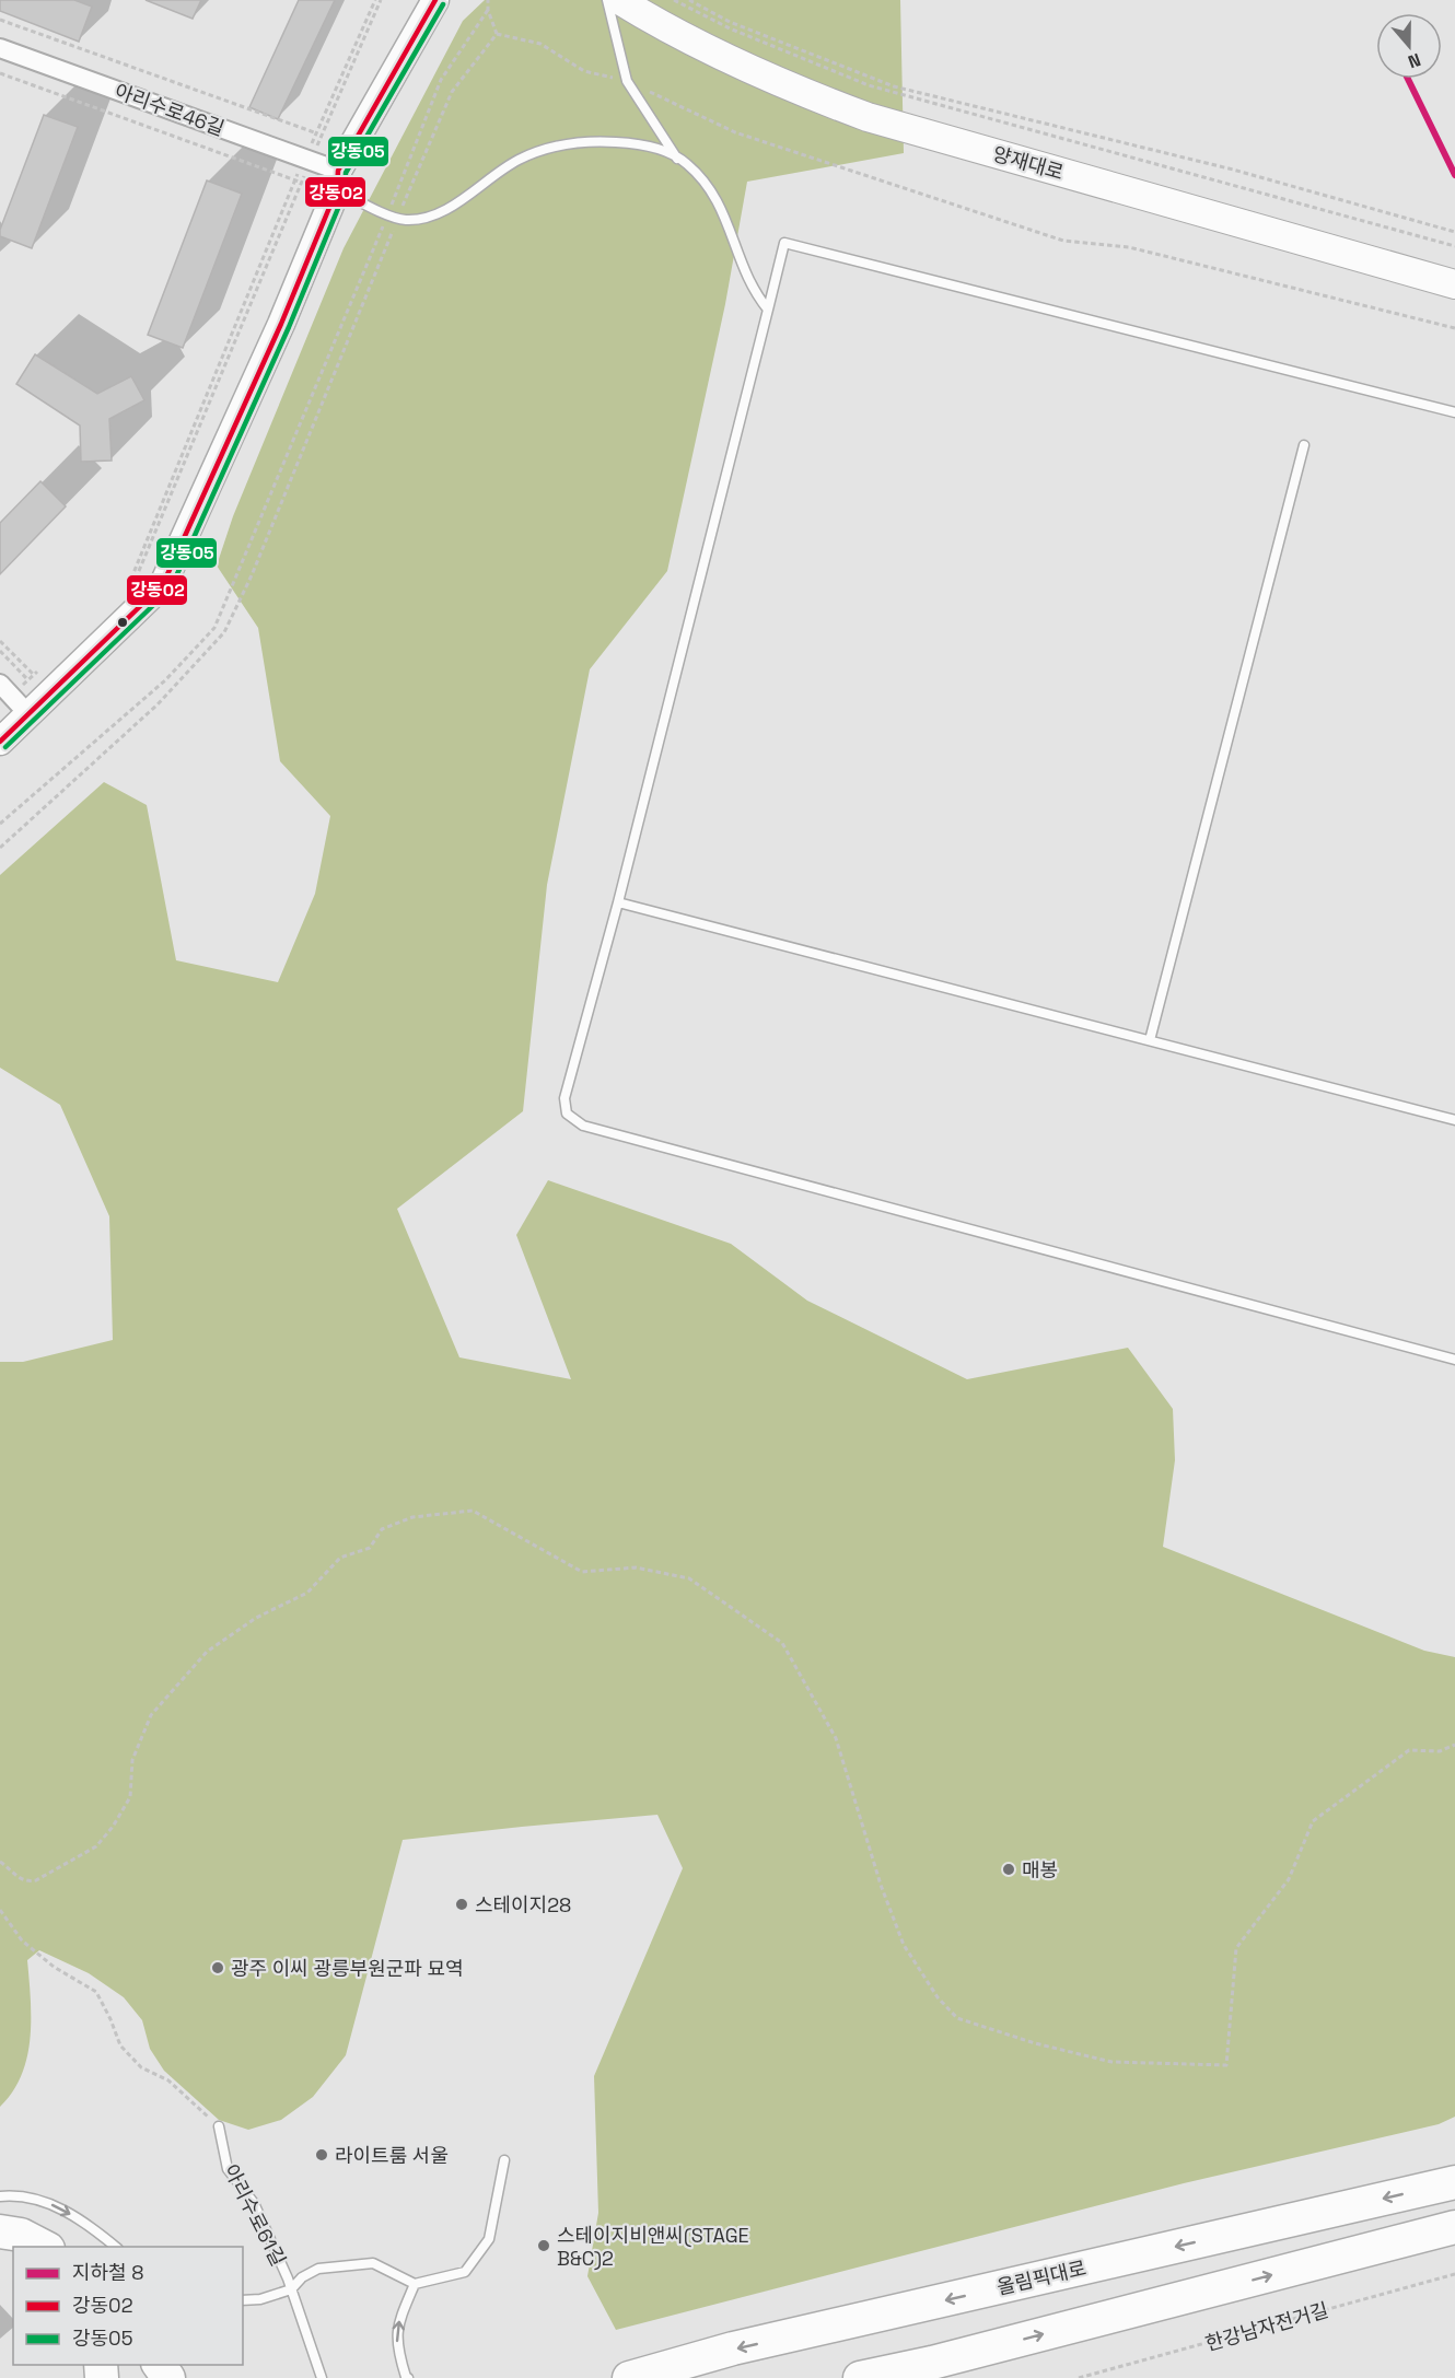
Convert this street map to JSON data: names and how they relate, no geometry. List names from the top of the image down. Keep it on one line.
{"streets":{"highway":["올림픽대로"],"main road":["양재대로"],"street":["아리수로46길"],"lane":["아리수로61길"],"path":["한강남자전거길"]},"places":["매봉","스테이지28","광주 이씨 광릉부원군파 묘역","라이트룸 서울","스테이지비앤씨(STAGE B&C)2"],"lines":["transit line 강동02","transit line 강동05","metro line 8"],"legend":["지하철 8","강동02","강동05"],"north":"bottom"}
